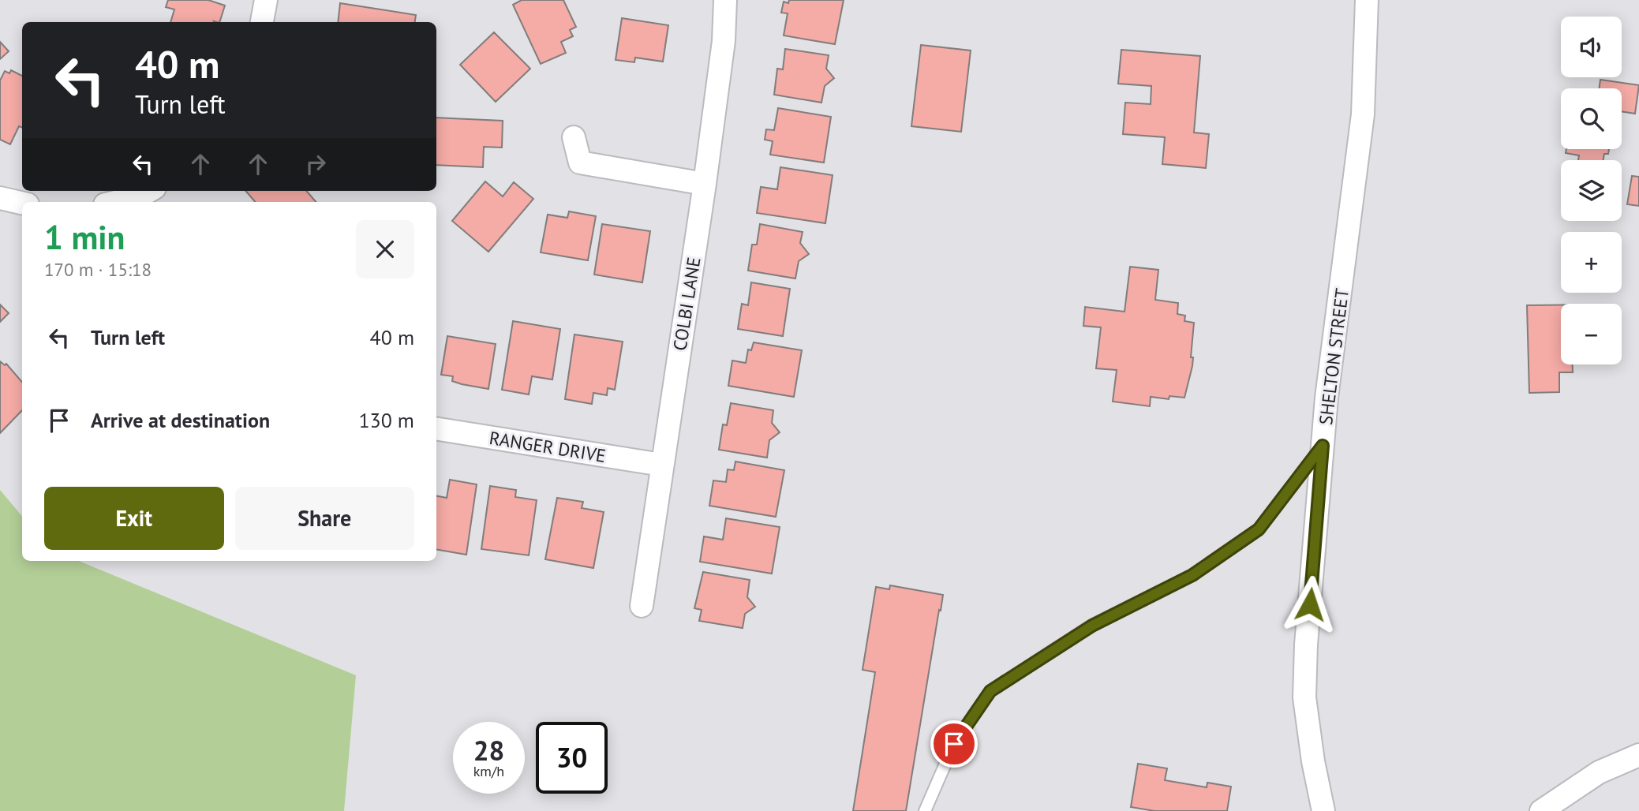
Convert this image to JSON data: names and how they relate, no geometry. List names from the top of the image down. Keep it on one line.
{"streets":{"street":["COLBI LANE","SHELTON STREET","RANGER DRIVE"]},"crossings":[["COLBI LANE","RANGER DRIVE"]],"page":{"map_buttons":["+","−"],"turn":["40 m","Turn left"],"heading":["1 min","170 m · 15:18"],"list":[{"name":"Turn left","value":"40 m"},{"name":"Arrive at destination","value":"130 m"}],"buttons":["Exit","Share"],"speed":"28 km/h","limit":"30"}}
